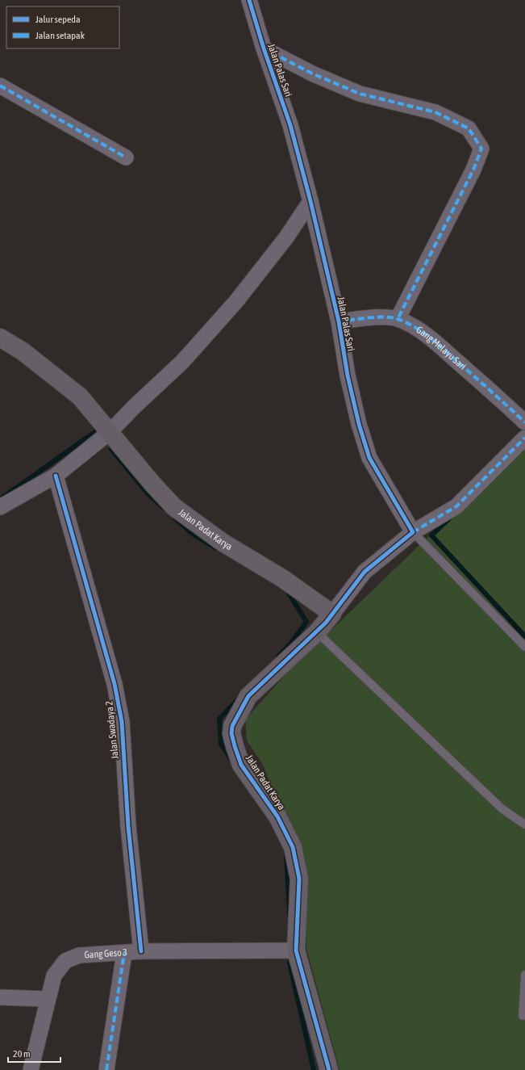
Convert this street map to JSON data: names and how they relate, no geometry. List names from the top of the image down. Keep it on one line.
{"streets":{"street":["Jalan Palas Sari","Gang Melayu Sari","Jalan Padat Karya","Jalan Swadaya 2","Gang Geso 3"]},"crossings":[["Jalan Palas Sari","Gang Melayu Sari"],["Jalan Padat Karya","Gang Geso 3"],["Jalan Swadaya 2","Gang Geso 3"]],"legend":["Jalur sepeda","Jalan setapak"],"scale_bar":"20 m"}
